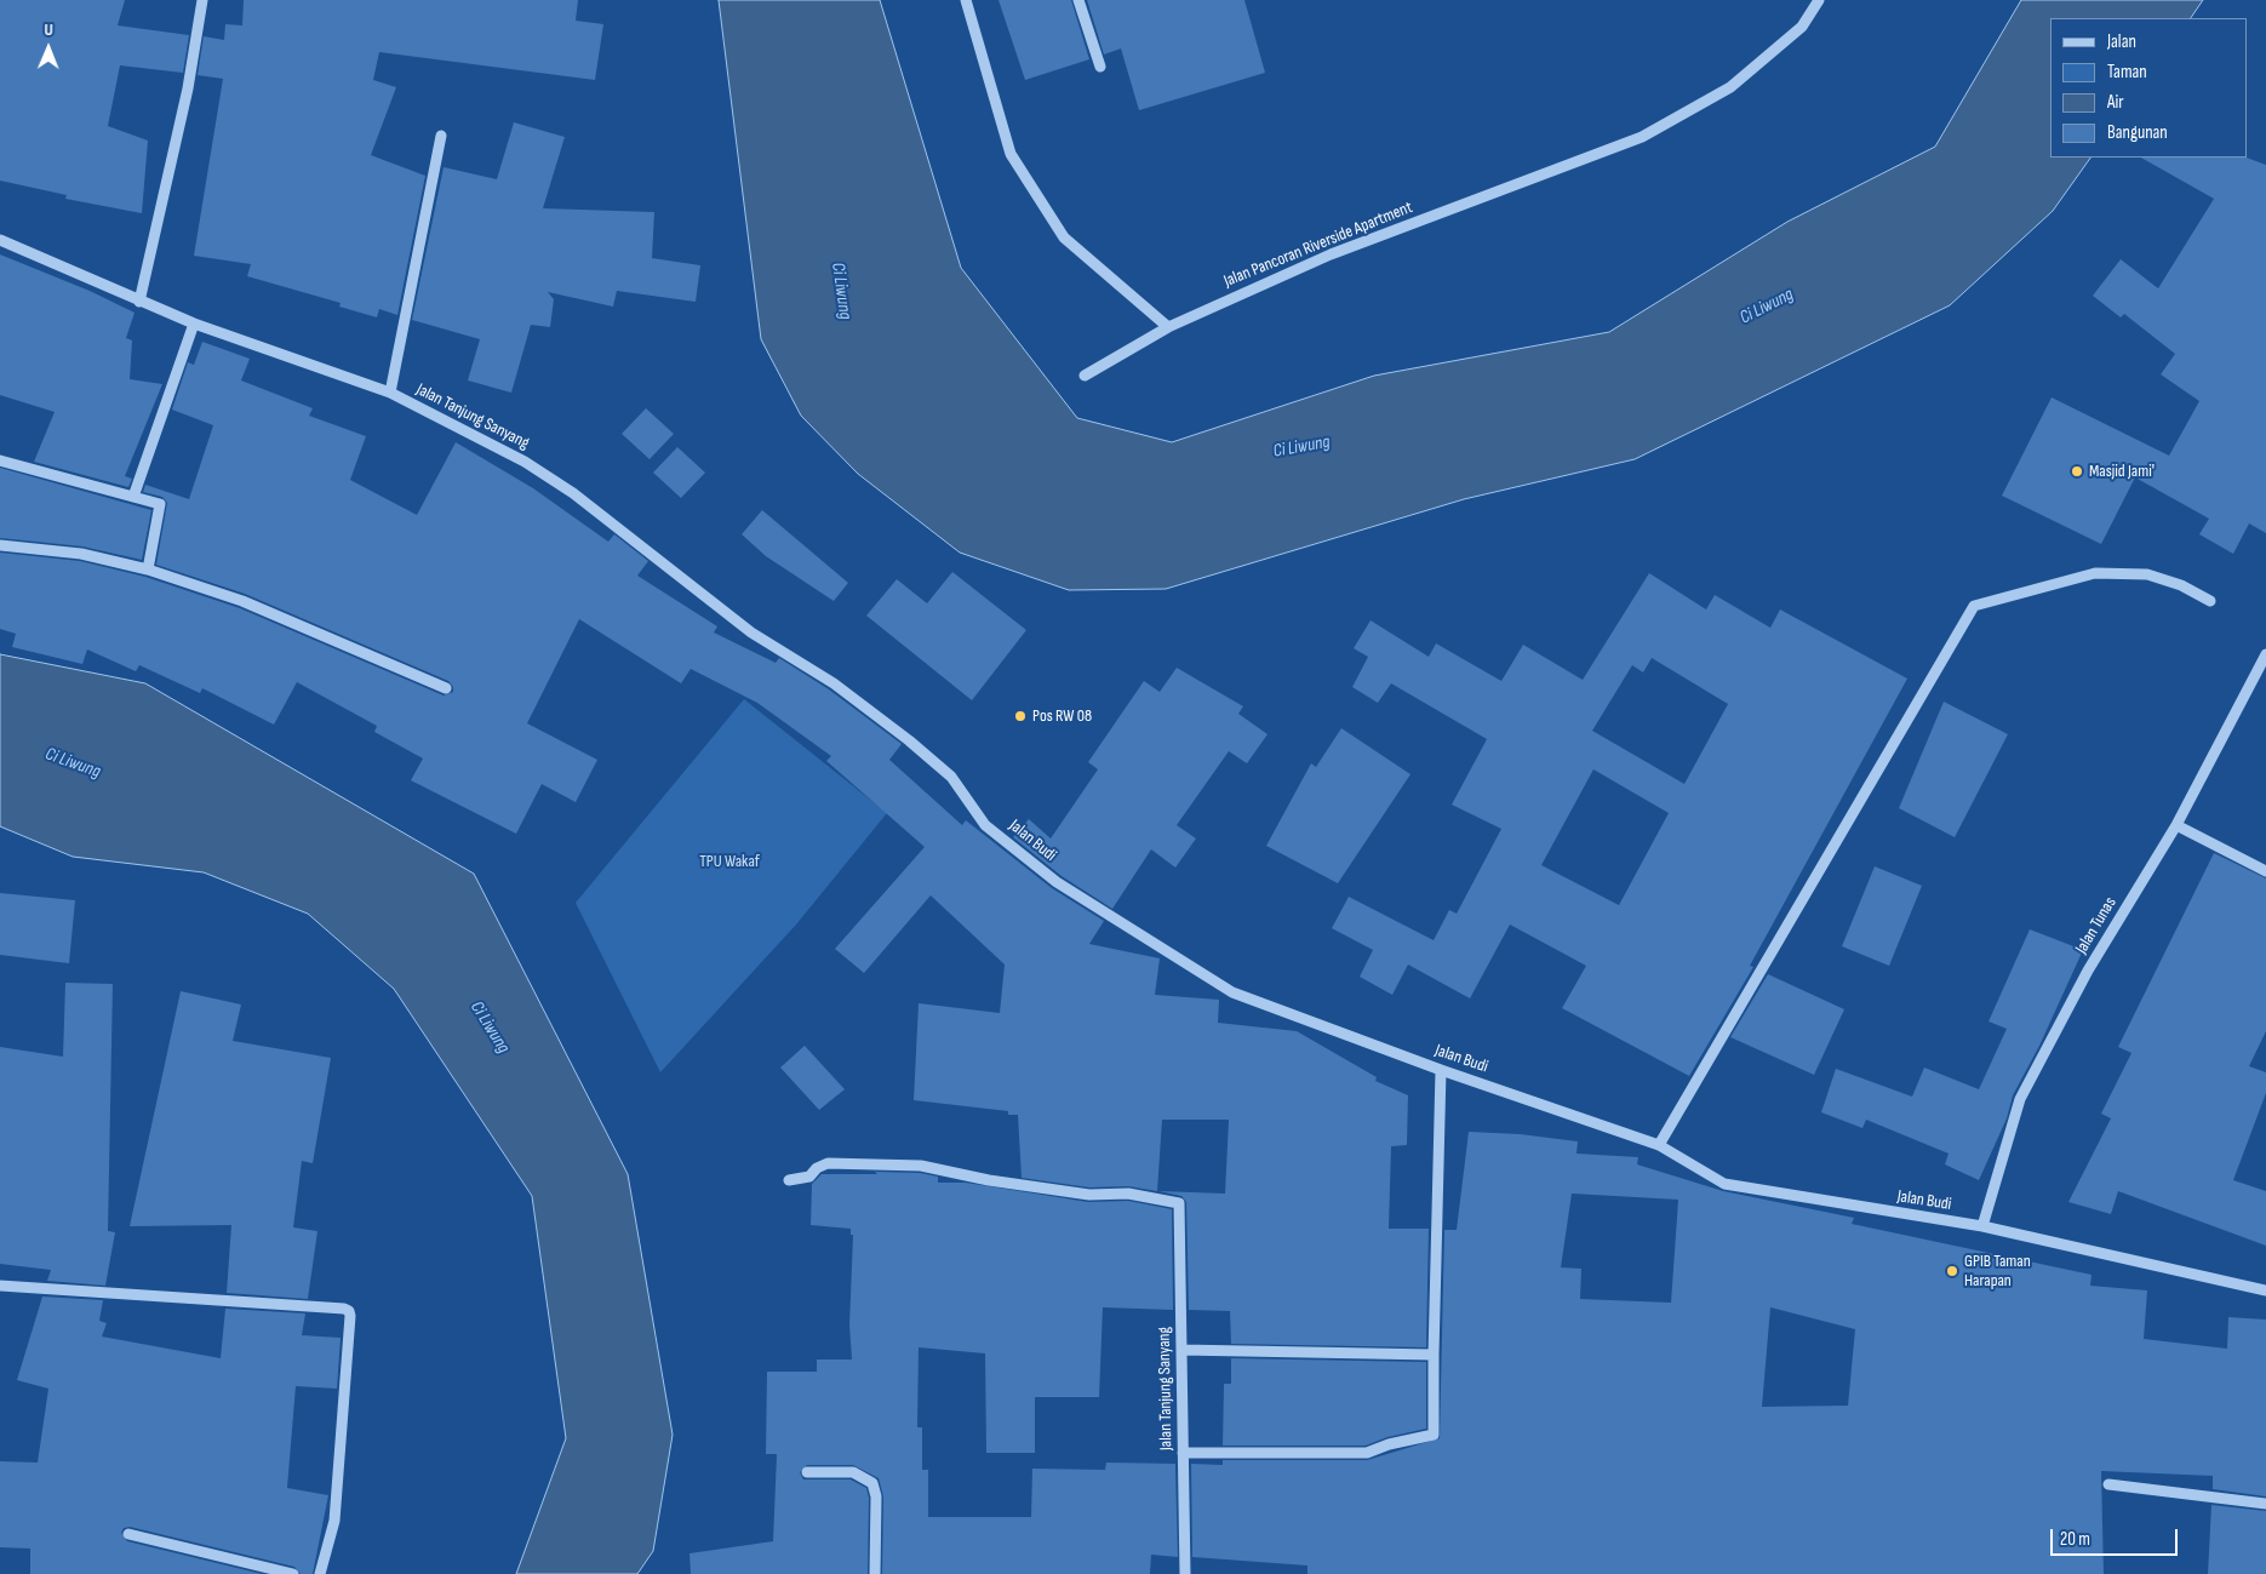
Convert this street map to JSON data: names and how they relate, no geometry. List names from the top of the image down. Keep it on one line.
{"streets":{"street":["Jalan Pancoran Riverside Apartment","Jalan Tanjung Sanyang","Jalan Budi","Jalan Tunas"]},"crossings":[["Jalan Tanjung Sanyang","Jalan Budi"],["Jalan Budi","Jalan Tunas"]],"water":["Ci Liwung"],"parks":["TPU Wakaf"],"places":["Masjid Jami'","Pos RW 08","GPIB Taman Harapan"],"legend":["Jalan","Taman","Air","Bangunan"],"scale_bar":"20 m","north":"top"}
